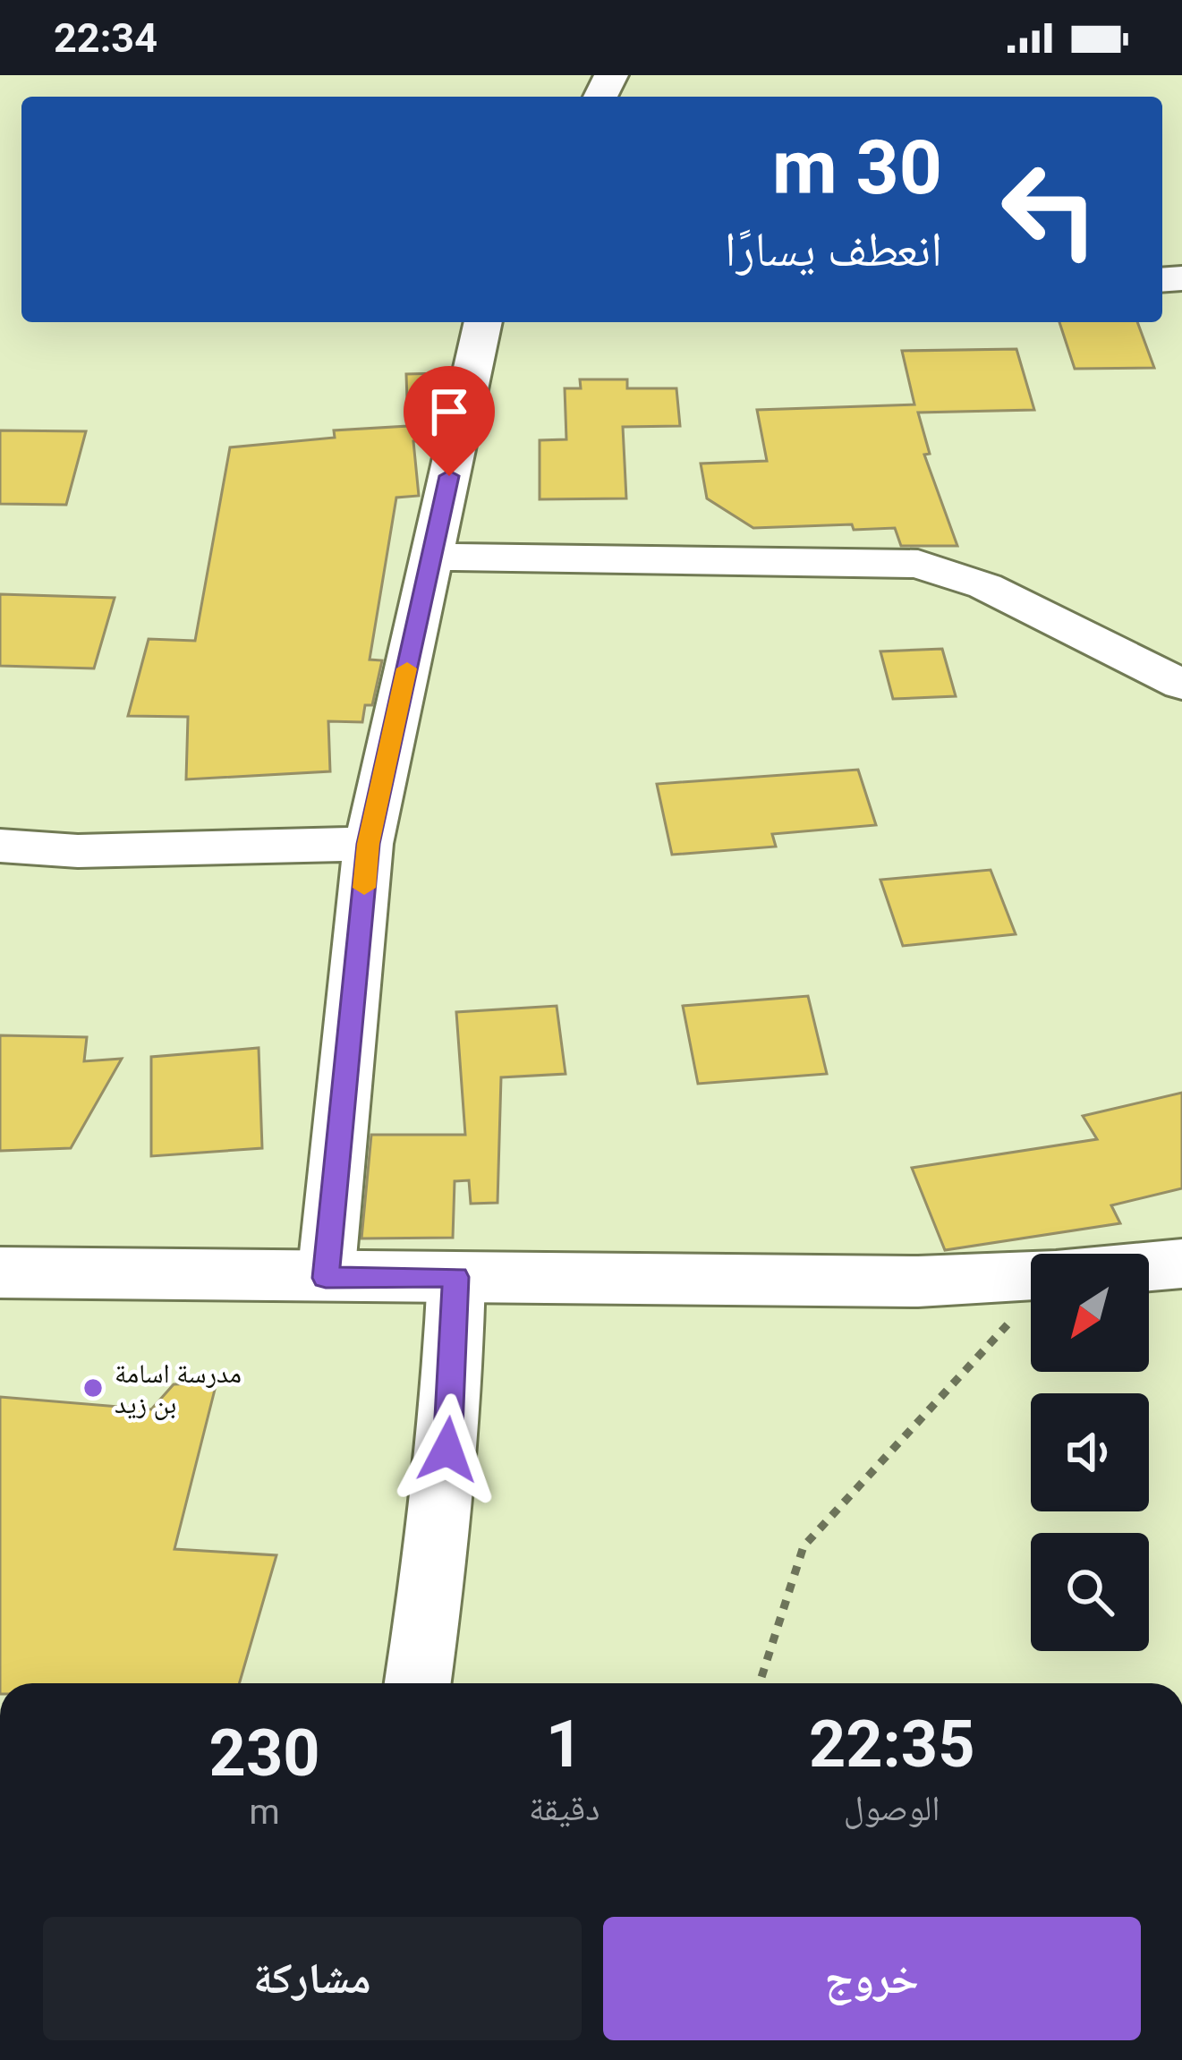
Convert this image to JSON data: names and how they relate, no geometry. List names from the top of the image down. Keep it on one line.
{"places":["مدرسة اسامة بن زيد"],"north":"bottom left","page":{"status":"22:34","turn":["30 m","انعطف يسارًا"],"eta":["22:35","الوصول","1","دقيقة","230","m"],"buttons":["خروج","مشاركة"]}}
